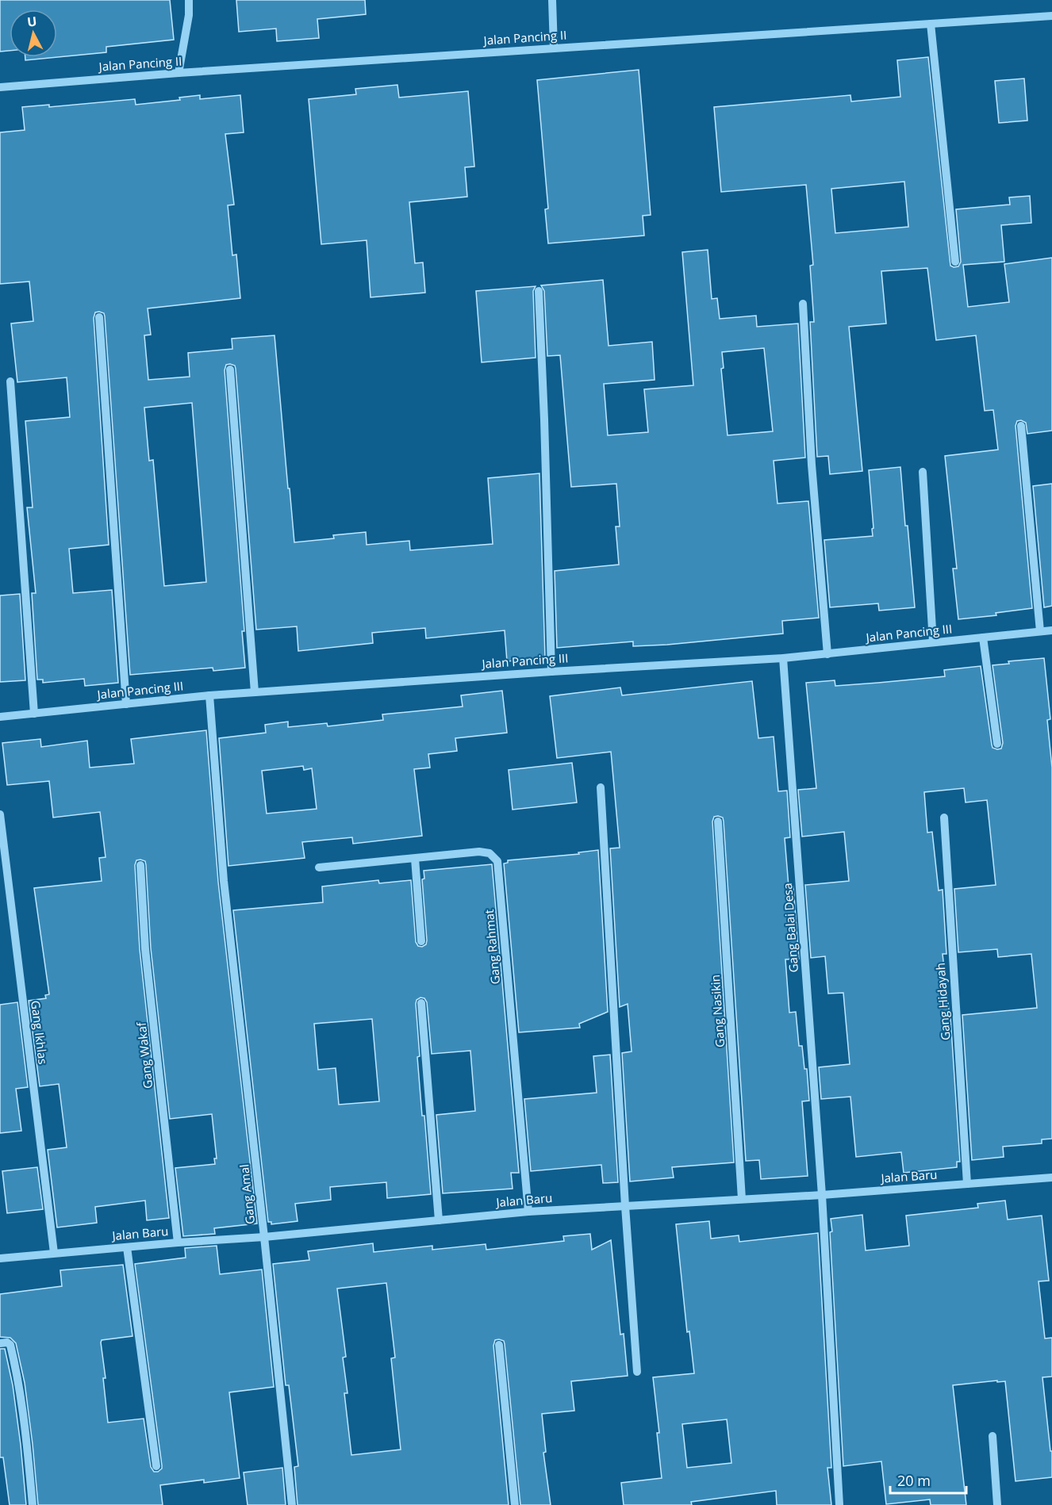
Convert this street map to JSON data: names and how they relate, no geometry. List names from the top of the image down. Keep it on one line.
{"streets":{"street":["Jalan Pancing II","Jalan Pancing III","Gang Balai Desa","Gang Rahmat","Gang Hidayah","Gang Nasikin","Gang Ikhlas","Gang Wakaf","Jalan Baru","Gang Amal"]},"crossings":[["Jalan Pancing III","Gang Balai Desa"],["Jalan Pancing III","Gang Amal"],["Gang Balai Desa","Jalan Baru"],["Gang Rahmat","Jalan Baru"],["Gang Hidayah","Jalan Baru"],["Gang Nasikin","Jalan Baru"],["Gang Ikhlas","Jalan Baru"],["Gang Wakaf","Jalan Baru"],["Jalan Baru","Gang Amal"]],"scale_bar":"20 m","north":"top"}
